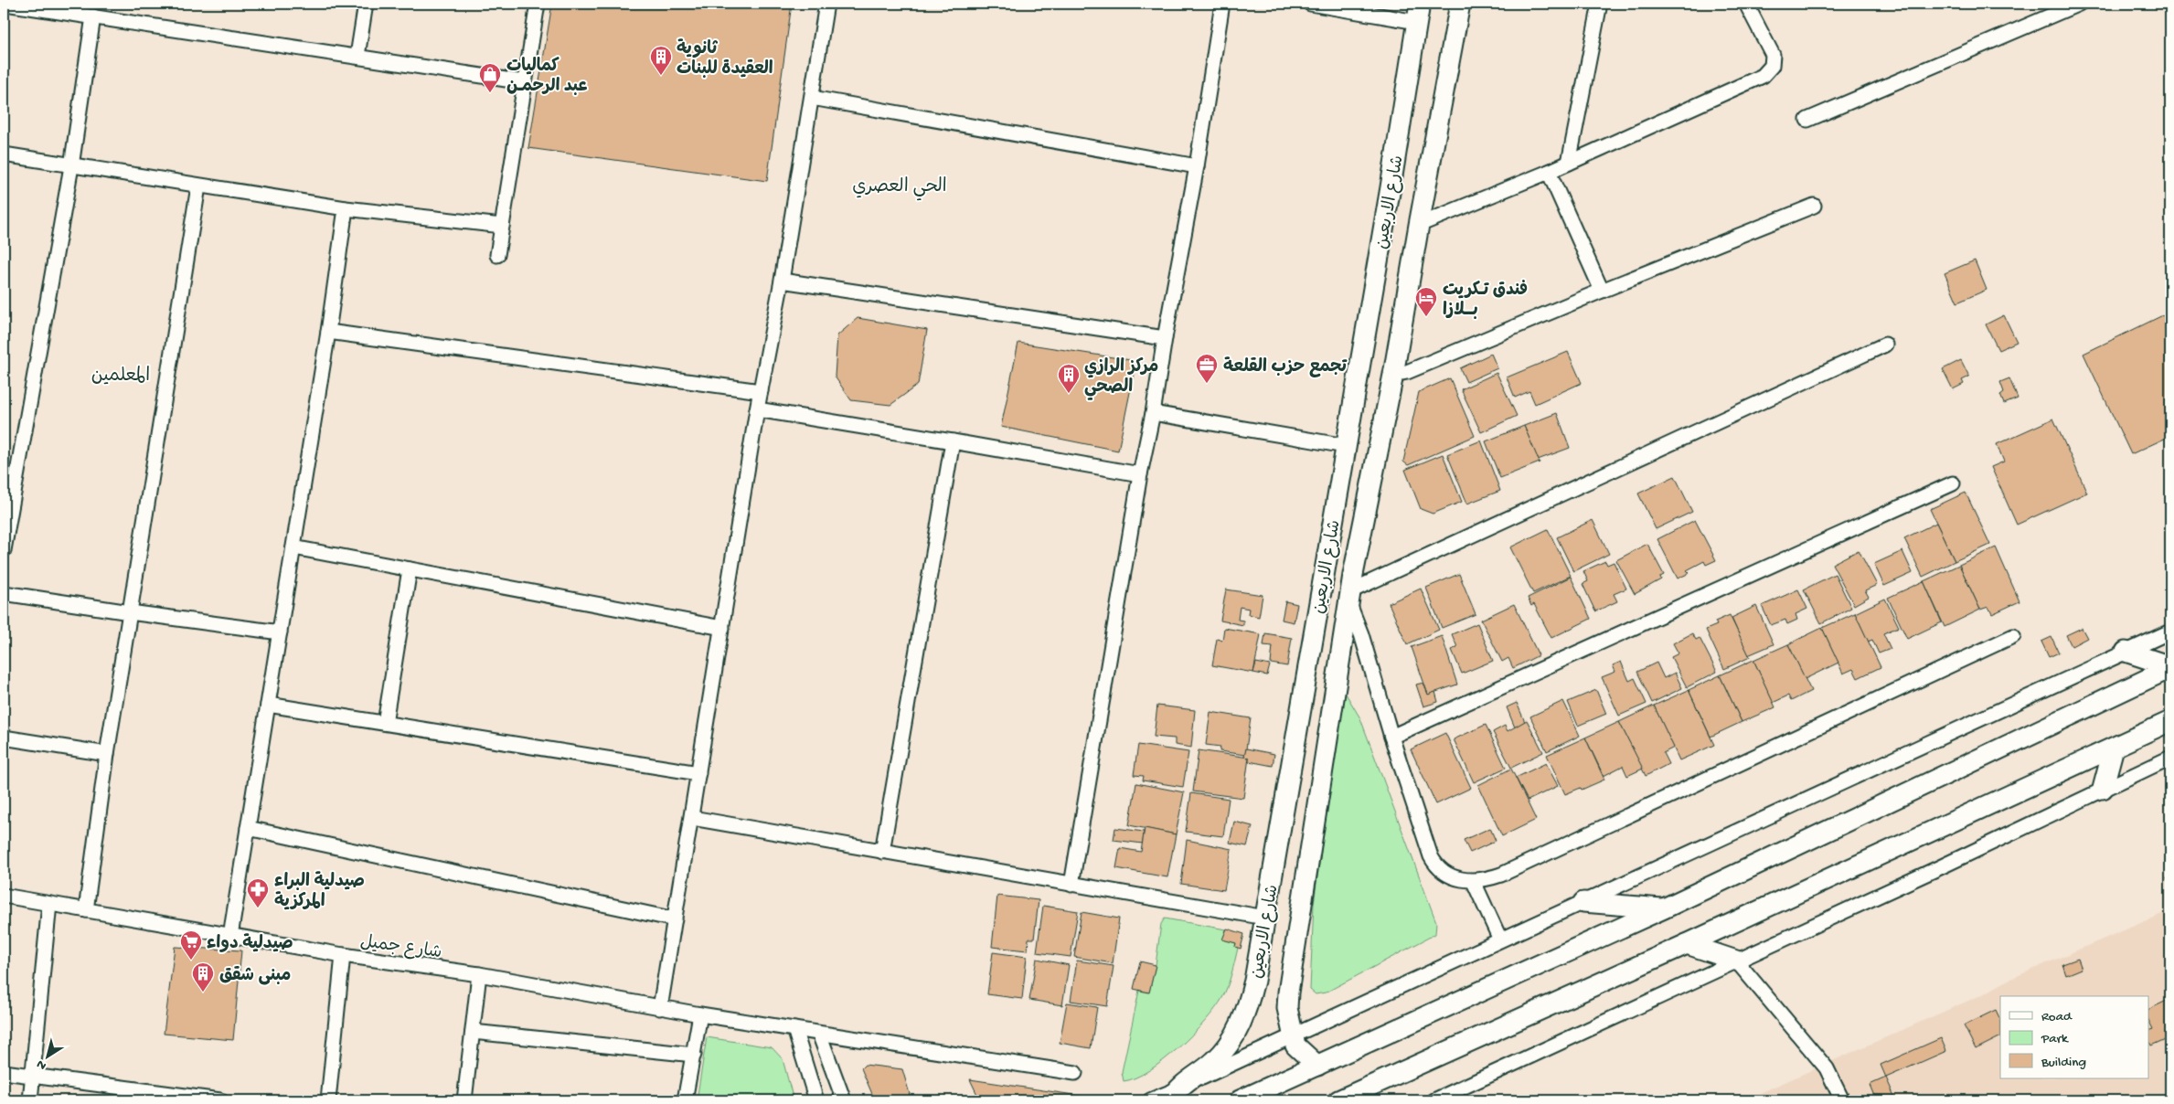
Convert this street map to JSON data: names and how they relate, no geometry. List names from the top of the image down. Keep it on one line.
{"streets":{"main road":["شارع الاربعين"],"street":["شارع جميل"]},"districts":["الحي العصري","المعلمين"],"places":{"building":["ثانوية العقيدة للبنات","مركز الرازي الصحي","مبنى شقق"],"shop":["كماليات عبد الرحمـن"],"hotel":["فندق تـكريت بــلازا"],"office":["تجمع حزب القلعة"],"pharmacy":["صيدلية البراء المركزية"],"supermarket":["صيدلية دواء"]},"legend":["Road","Park","Building"],"north":"bottom left"}
